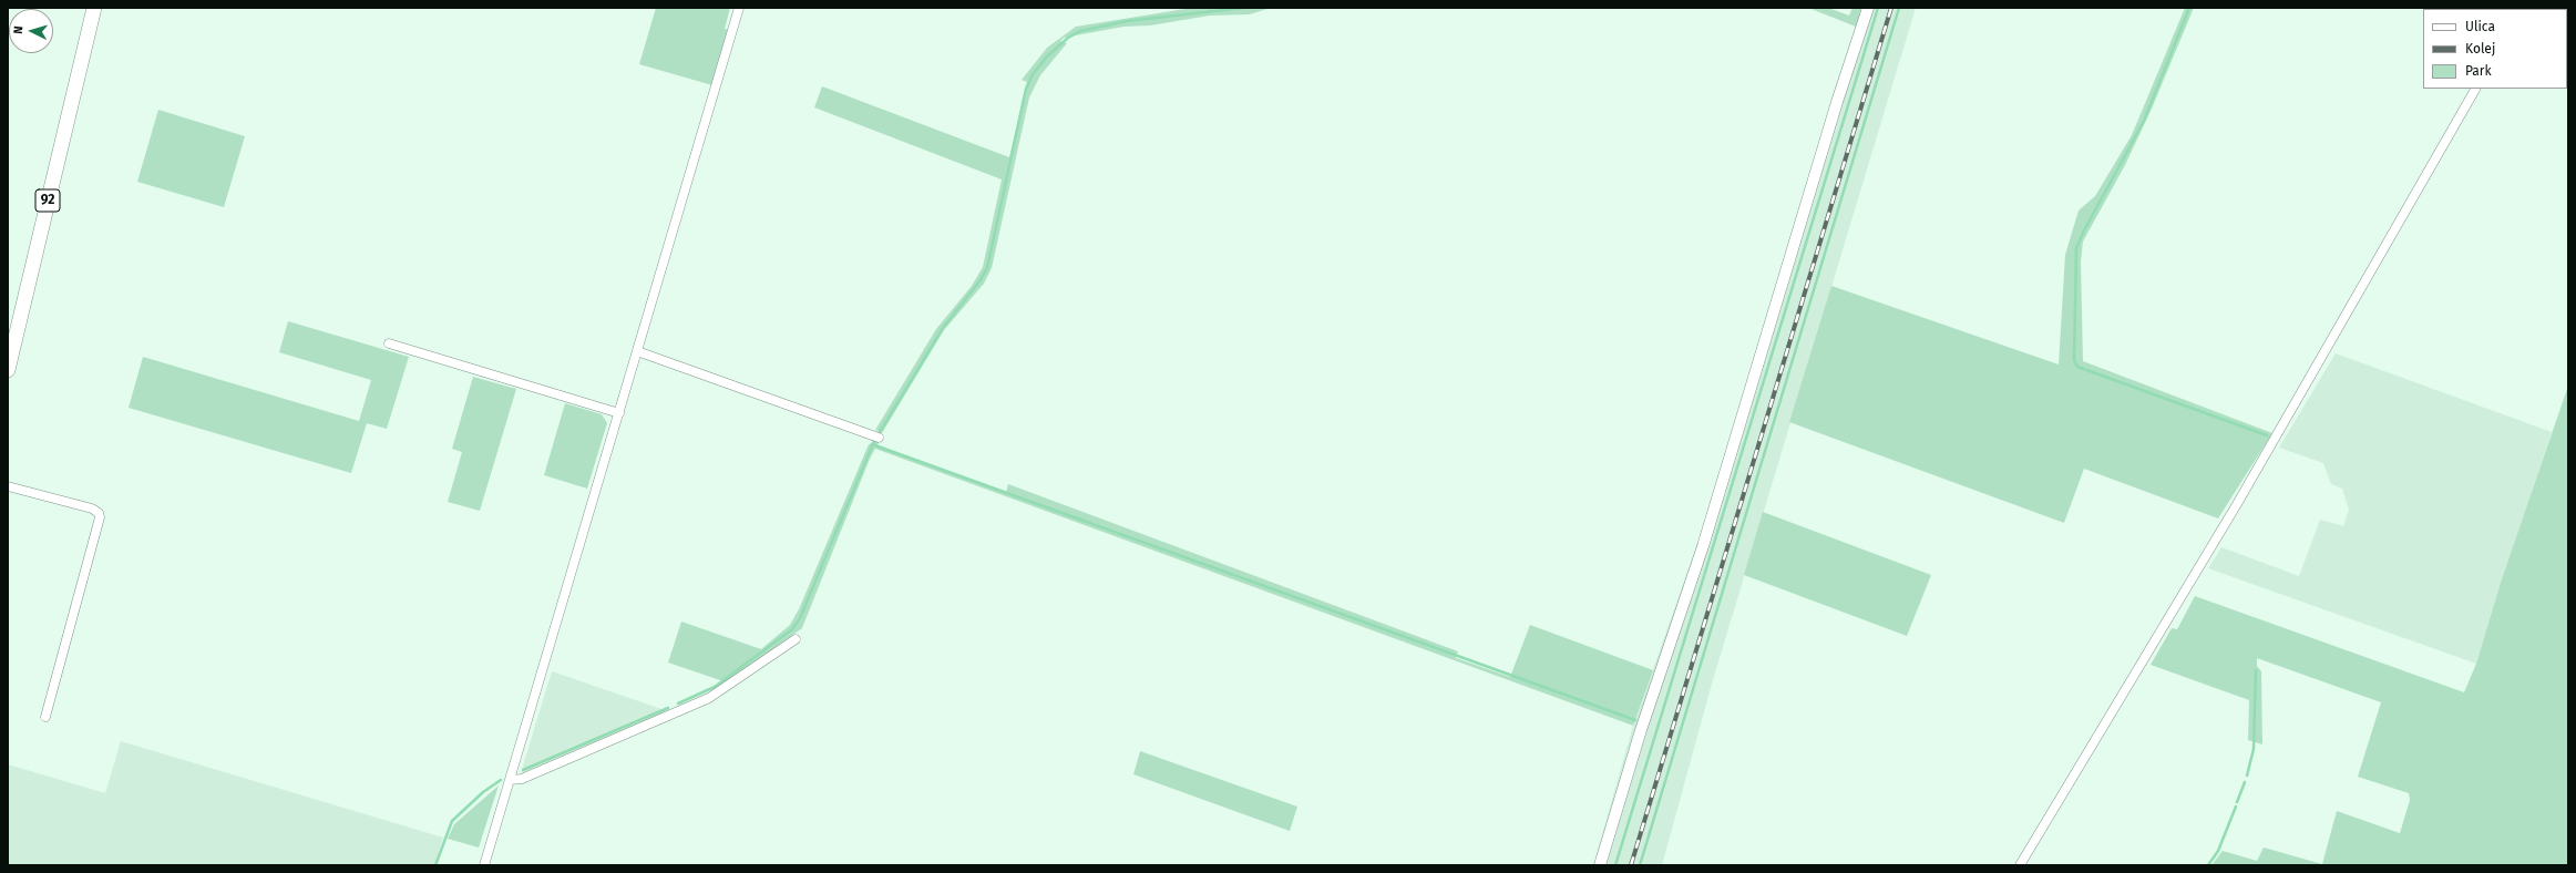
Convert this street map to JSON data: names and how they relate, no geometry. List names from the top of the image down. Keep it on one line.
{"streets":{"main road":["92"]},"legend":["Ulica","Kolej","Park"],"north":"left"}
